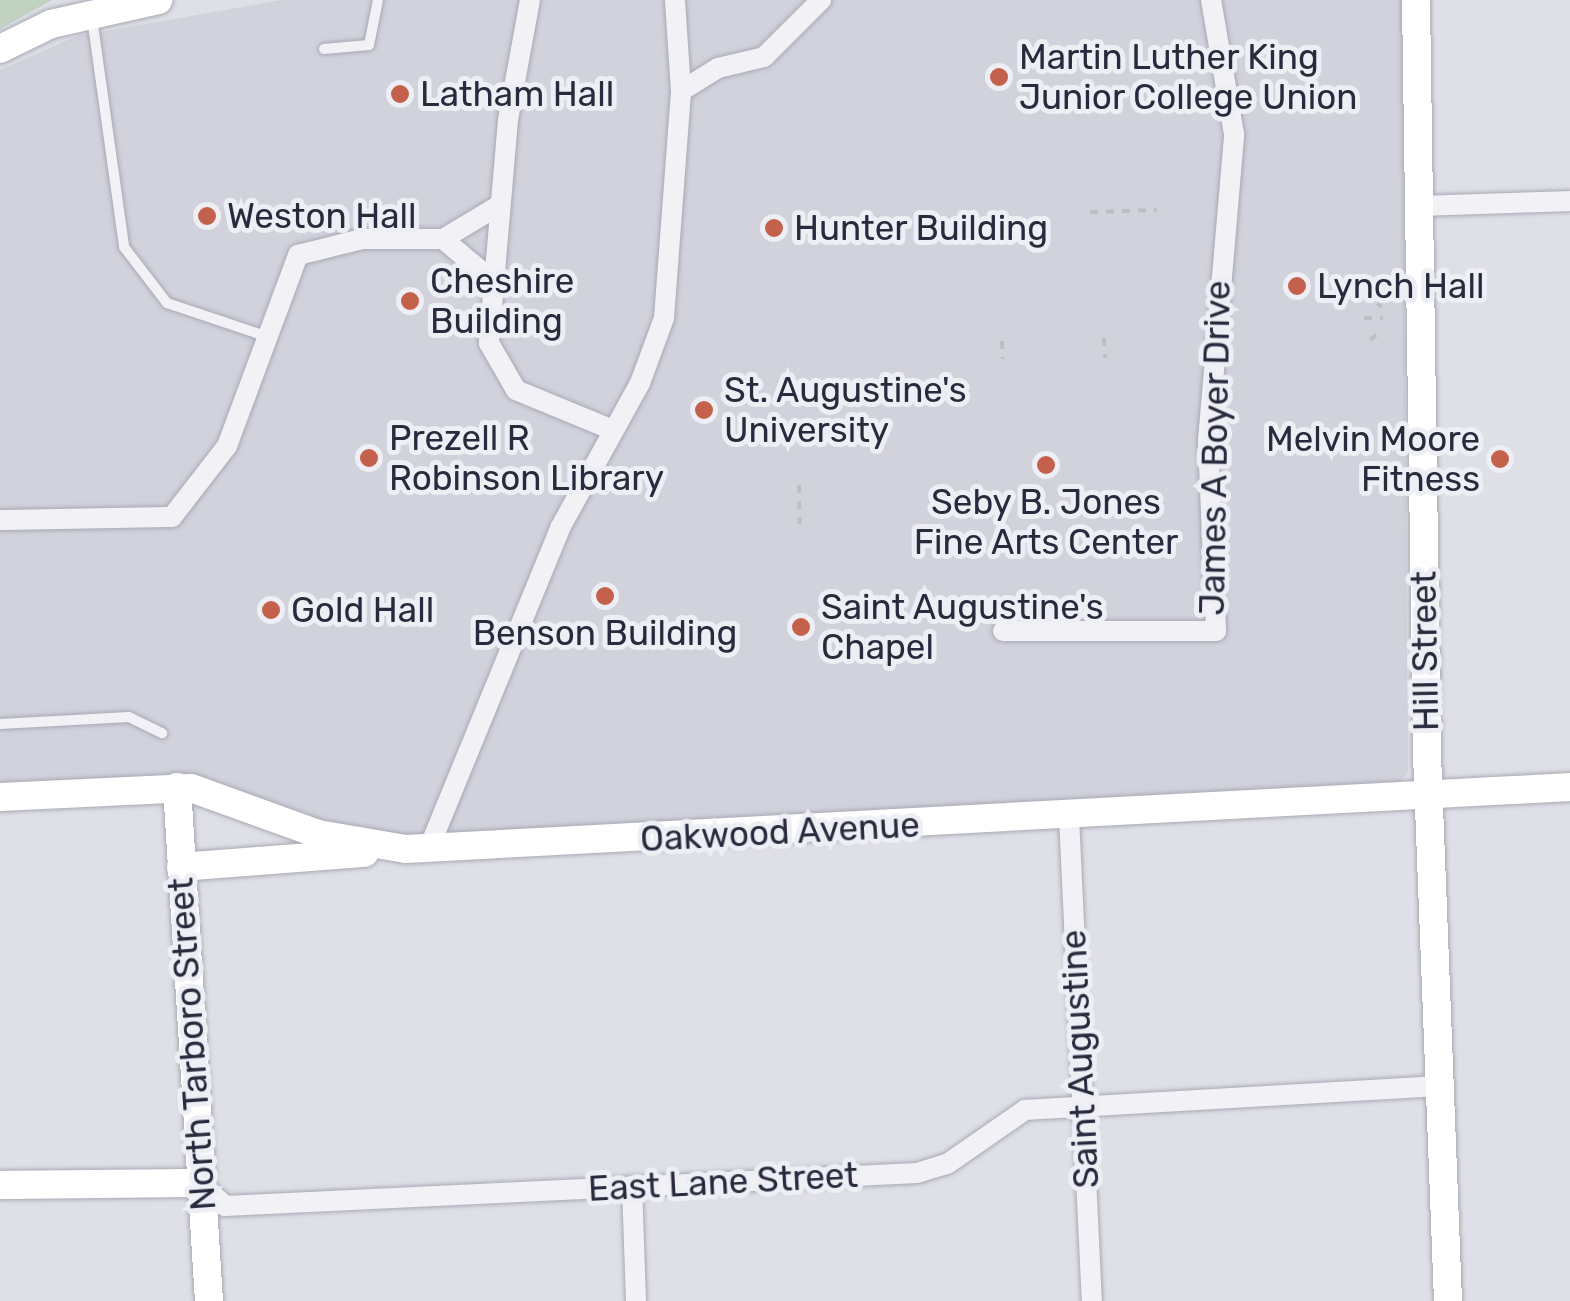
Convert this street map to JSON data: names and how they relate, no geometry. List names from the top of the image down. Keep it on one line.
{"streets":{"street":["James A Boyer Drive","Hill Street","Oakwood Avenue","North Tarboro Street","Saint Augustine","East Lane Street"]},"crossings":[["Hill Street","Oakwood Avenue"],["Hill Street","East Lane Street"],["Oakwood Avenue","North Tarboro Street"],["Oakwood Avenue","Saint Augustine"],["North Tarboro Street","East Lane Street"],["Saint Augustine","East Lane Street"]],"places":["Martin Luther King Junior College Union","Latham Hall","Weston Hall","Hunter Building","Lynch Hall","Cheshire Building","St. Augustine's University","Prezell R Robinson Library","Melvin Moore Fitness","Seby B. Jones Fine Arts Center","Benson Building","Gold Hall","Saint Augustine's Chapel"]}
